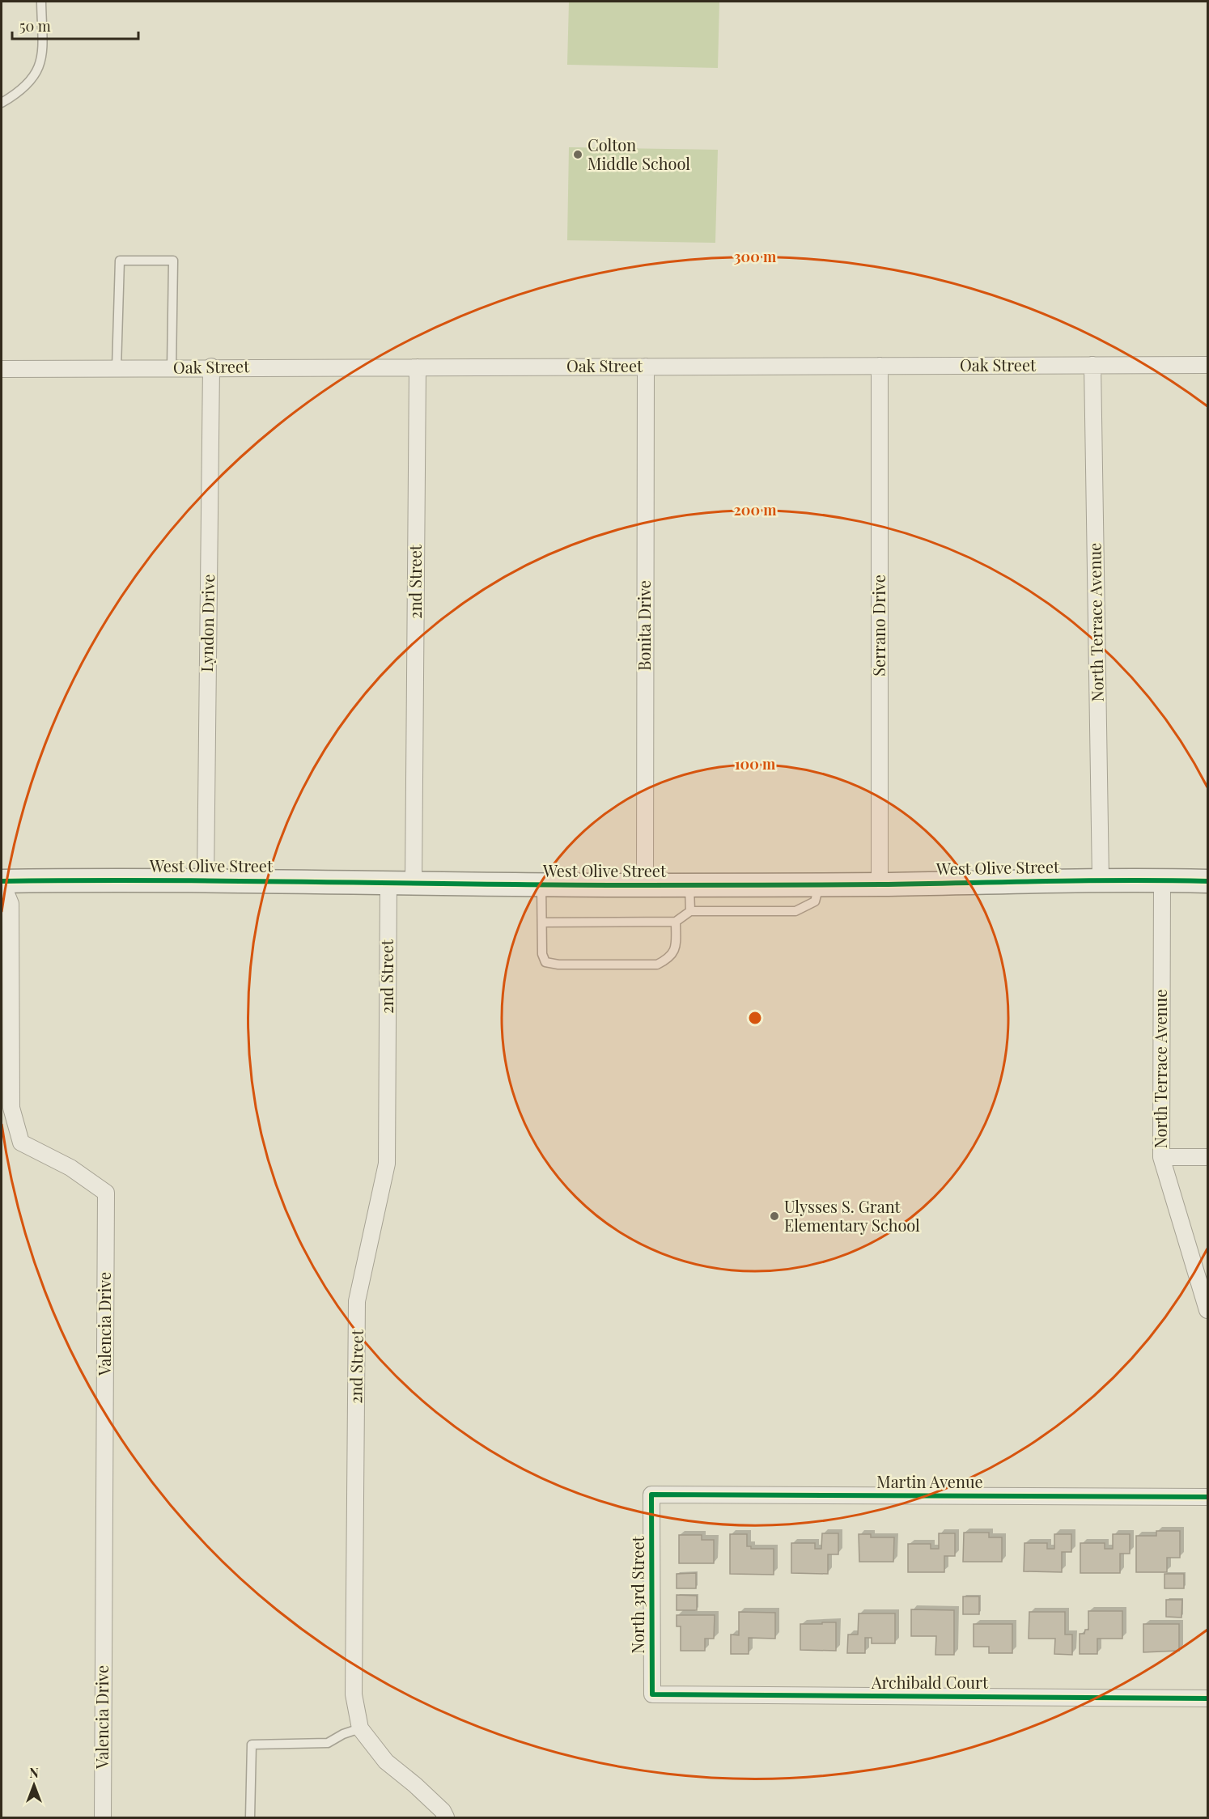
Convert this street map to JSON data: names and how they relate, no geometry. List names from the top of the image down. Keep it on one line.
{"streets":{"street":["Oak Street","2nd Street","North Terrace Avenue","Lyndon Drive","Bonita Drive","Serrano Drive","West Olive Street","Valencia Drive","Martin Avenue","North 3rd Street","Archibald Court"]},"crossings":[["Oak Street","2nd Street"],["Oak Street","North Terrace Avenue"],["Oak Street","Lyndon Drive"],["Oak Street","Bonita Drive"],["Oak Street","Serrano Drive"],["2nd Street","West Olive Street"],["North Terrace Avenue","West Olive Street"],["Lyndon Drive","West Olive Street"],["Bonita Drive","West Olive Street"],["Serrano Drive","West Olive Street"],["West Olive Street","Valencia Drive"],["Martin Avenue","North 3rd Street"],["North 3rd Street","Archibald Court"]],"places":["Colton Middle School","Ulysses S. Grant Elementary School"],"scale_bar":"50 m","north":"top","rings":["300 m","200 m","100 m"]}
